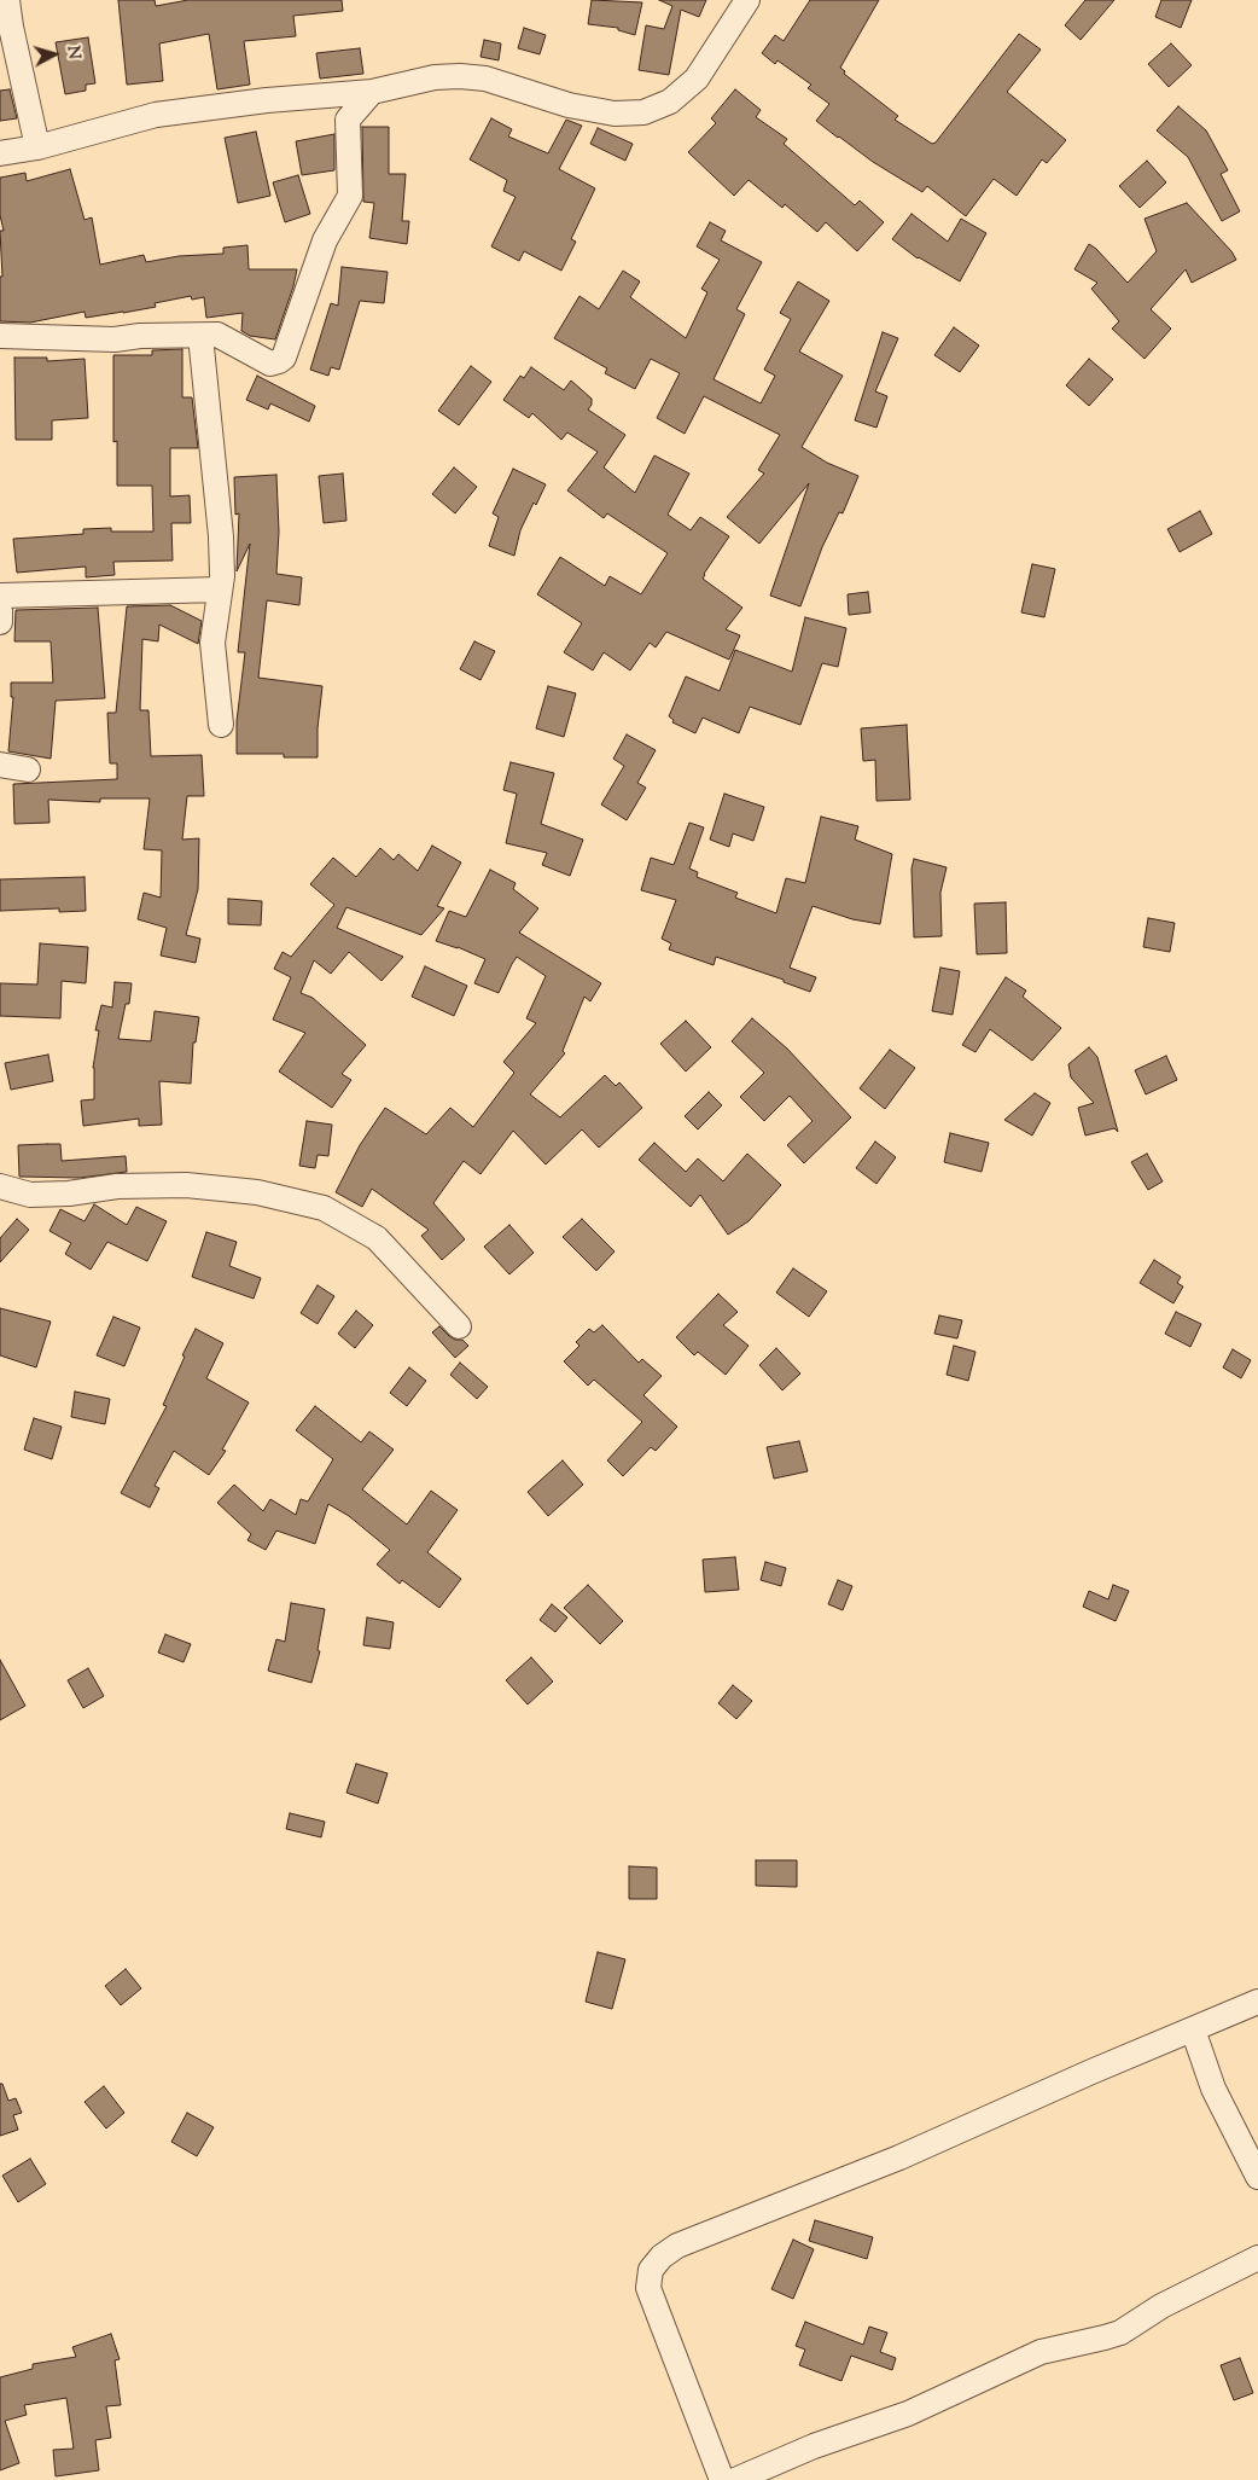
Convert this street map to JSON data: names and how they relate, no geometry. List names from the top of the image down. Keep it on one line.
{"north":"right"}
